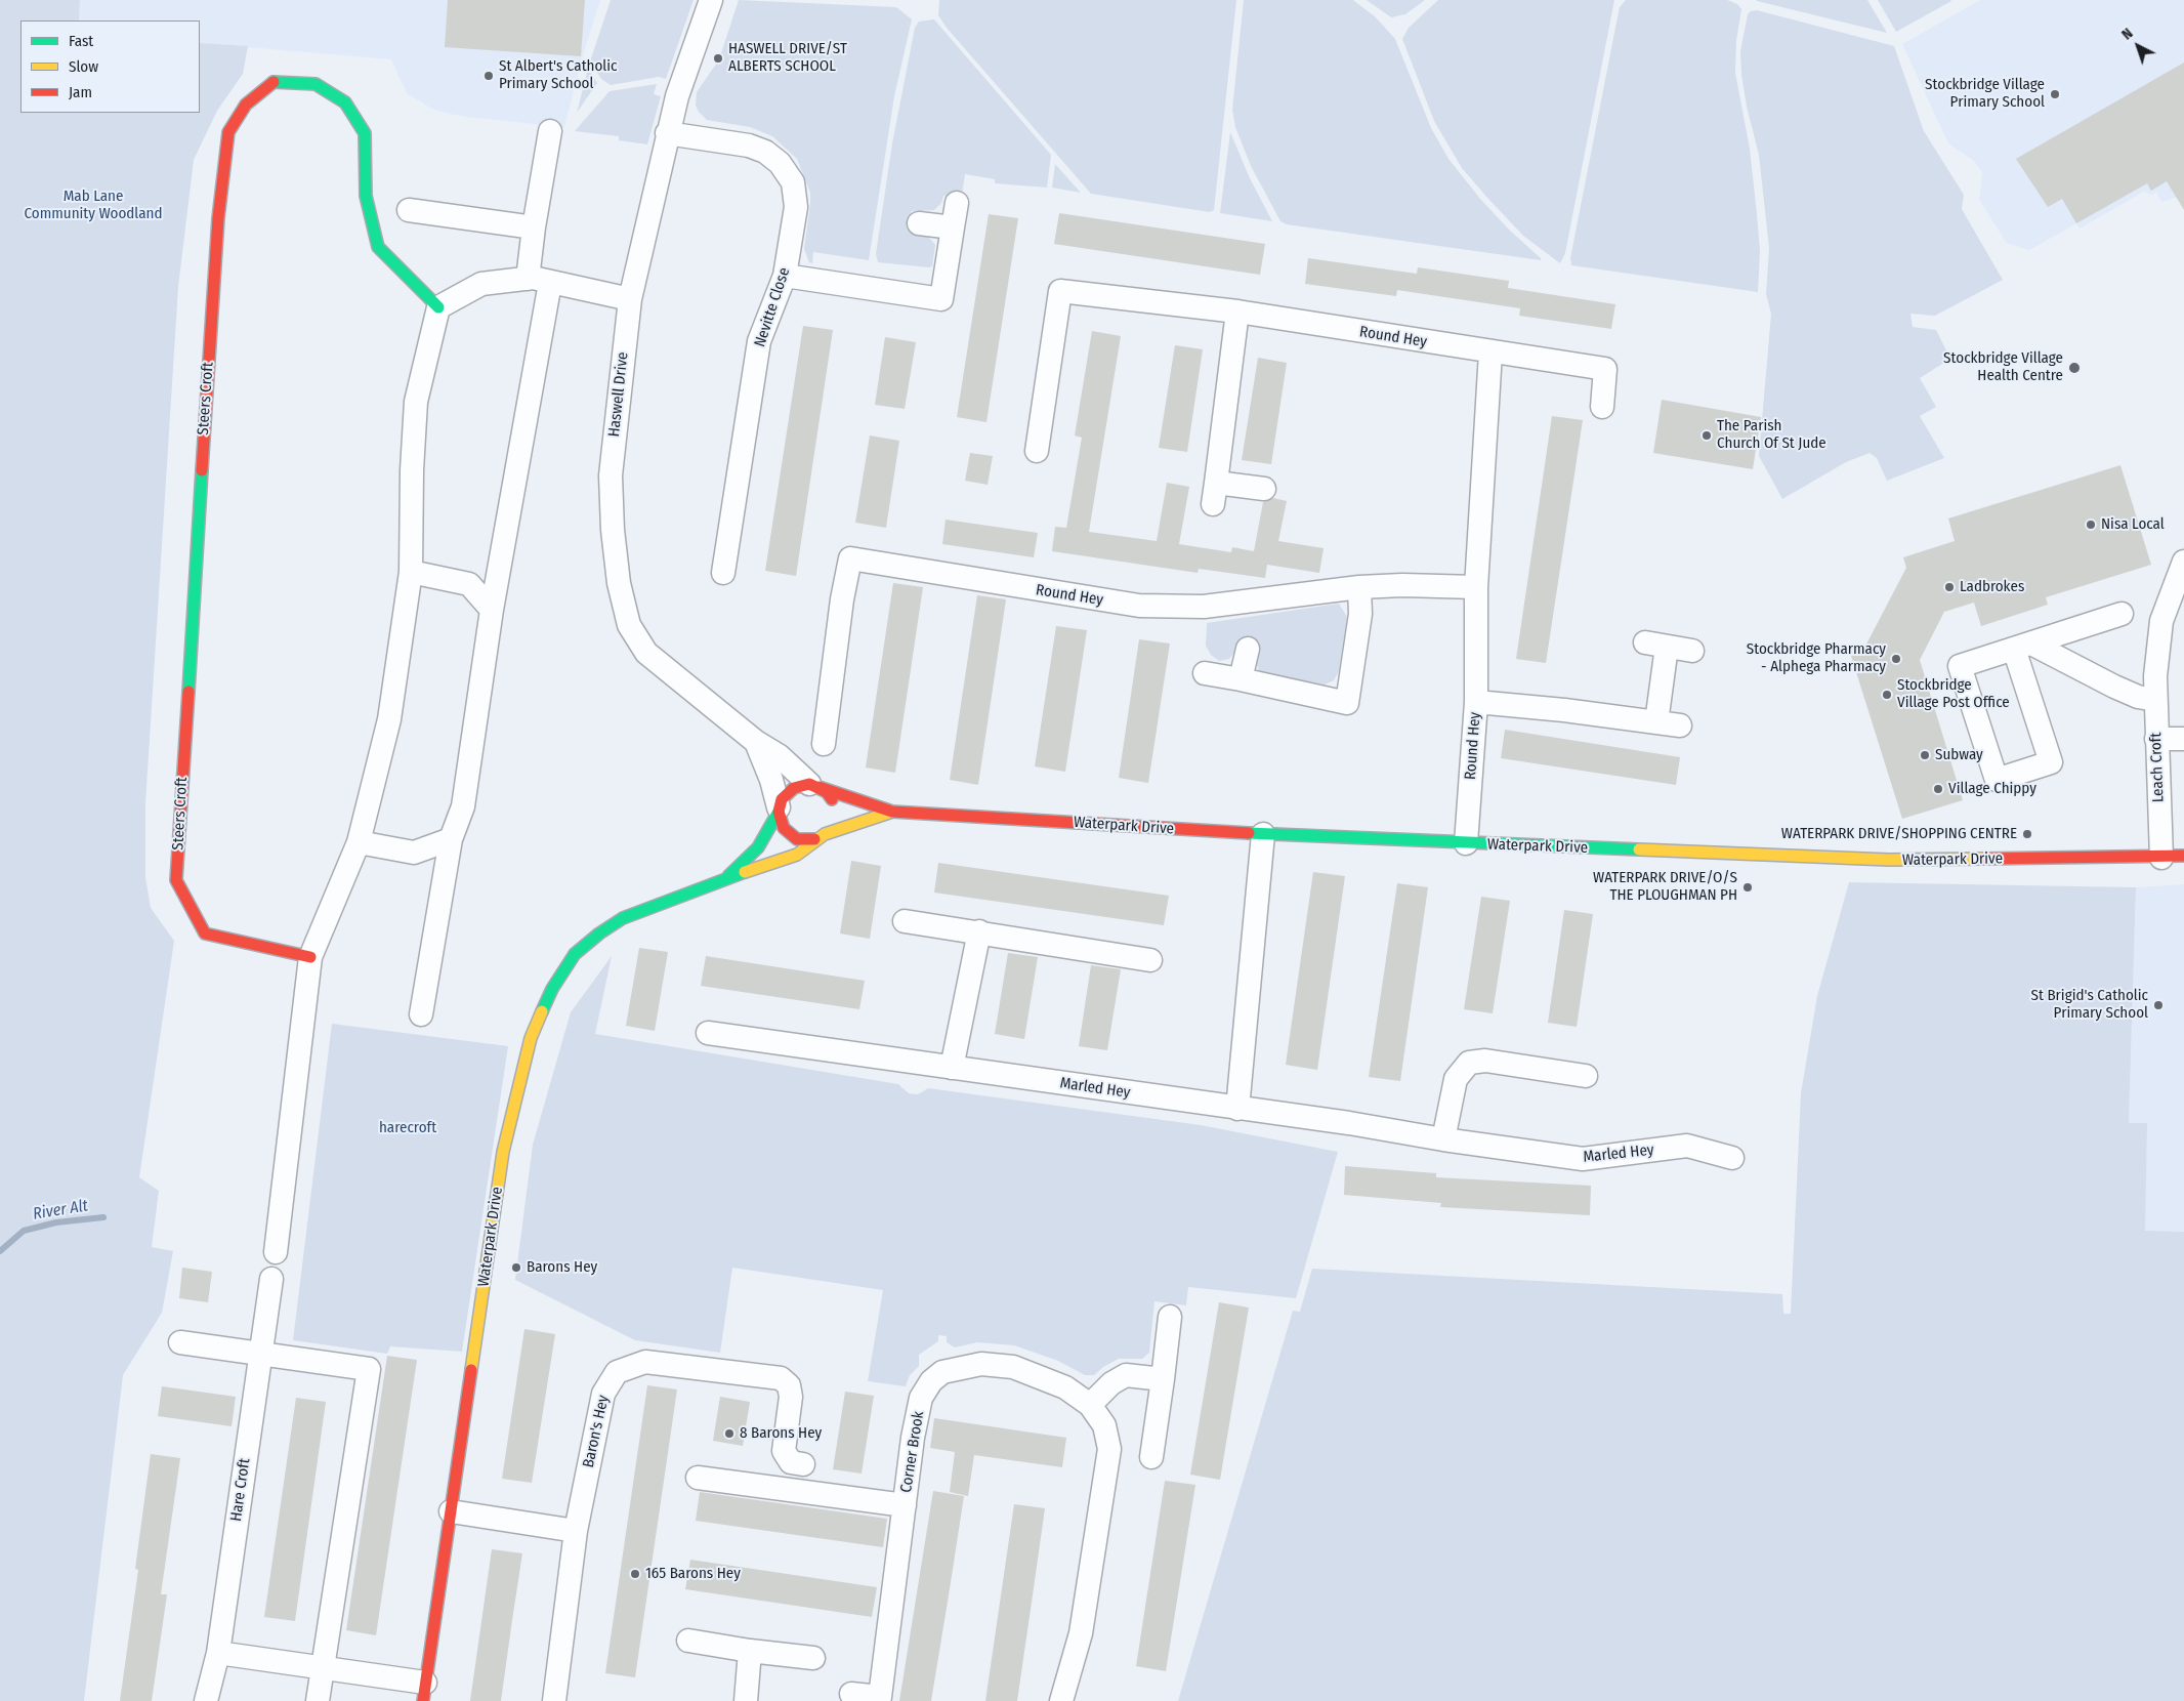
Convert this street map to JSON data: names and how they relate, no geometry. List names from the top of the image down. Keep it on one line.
{"streets":{"street":["Nevitte Close","Round Hey","Haswell Drive","Steers Croft","Leach Croft","Waterpark Drive","Marled Hey","Baron's Hey","Corner Brook","Hare Croft"]},"crossings":[["Nevitte Close","Haswell Drive"],["Round Hey","Waterpark Drive"],["Haswell Drive","Waterpark Drive"],["Leach Croft","Waterpark Drive"]],"water":["River Alt"],"parks":["Mab Lane Community Woodland","harecroft"],"places":["HASWELL DRIVE/ST ALBERTS SCHOOL","St Albert's Catholic Primary School","Stockbridge Village Primary School","Stockbridge Village Health Centre","The Parish Church Of St Jude","Nisa Local","Ladbrokes","Stockbridge Pharmacy - Alphega Pharmacy","Stockbridge Village Post Office","Subway","Village Chippy","WATERPARK DRIVE/SHOPPING CENTRE","WATERPARK DRIVE/O/S THE PLOUGHMAN PH","St Brigid's Catholic Primary School","Barons Hey","8 Barons Hey","165 Barons Hey"],"legend":["Fast","Slow","Jam"],"north":"top left"}
